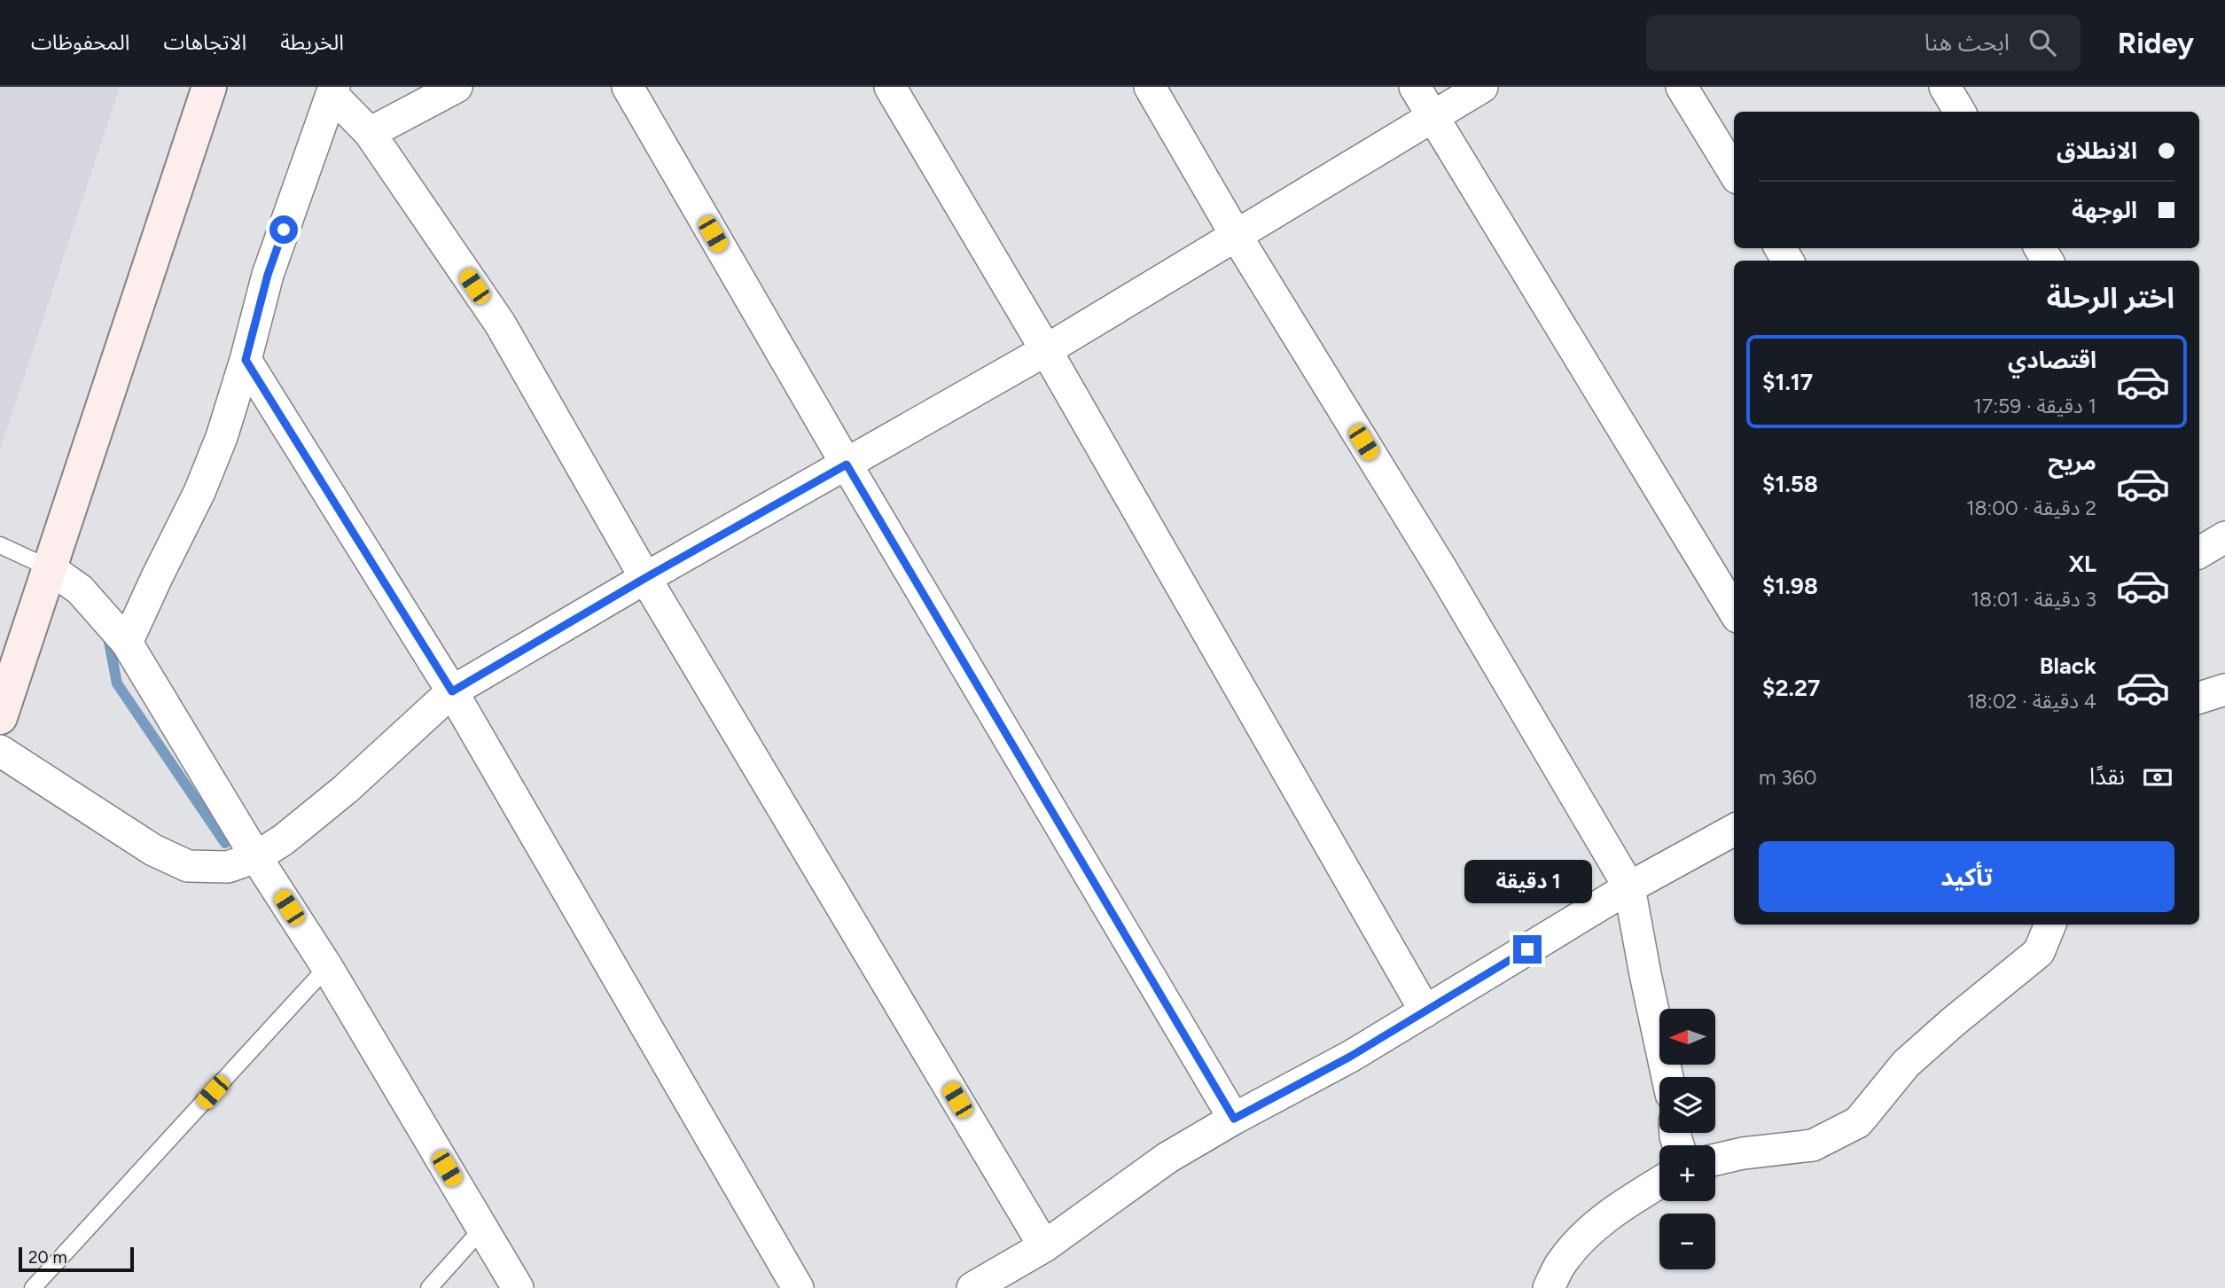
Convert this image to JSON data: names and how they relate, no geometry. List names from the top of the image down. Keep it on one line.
{"scale_bar":"20 m","north":"left","page":{"header":"Ridey","search":"ابحث هنا","nav":["الخريطة","الاتجاهات","المحفوظات"],"banner":["الانطلاق","الوجهة"],"heading":"اختر الرحلة","list":[{"name":"اقتصادي","note":"1 دقيقة · 17:59","value":"$1.17"},{"name":"مريح","note":"2 دقيقة · 18:00","value":"$1.58"},{"name":"XL","note":"3 دقيقة · 18:01","value":"$1.98"},{"name":"Black","note":"4 دقيقة · 18:02","value":"$2.27"}],"pay":["نقدًا","360 m"],"buttons":"تأكيد","bubble":"1 دقيقة","map_buttons":["+","−"],"scale":"20 m"}}
